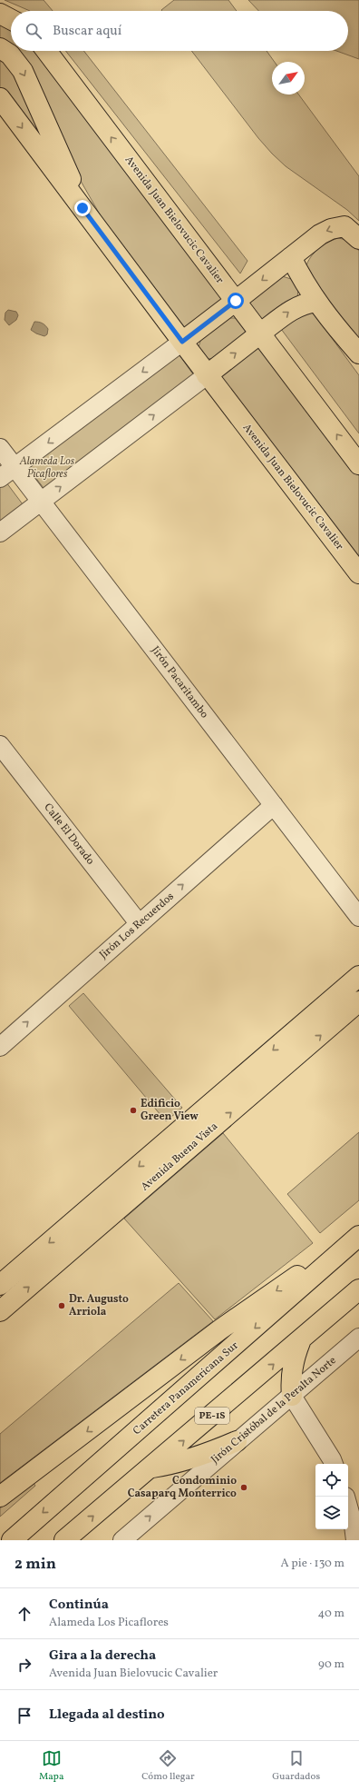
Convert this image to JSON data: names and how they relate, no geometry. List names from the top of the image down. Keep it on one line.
{"streets":{"main road":["Avenida Juan Bielovucic Cavalier","Avenida Buena Vista","Carretera Panamericana Sur","PE-1S"],"street":["Jirón Pacaritambo","Calle El Dorado","Jirón Los Recuerdos","Jirón Cristóbal de la Peralta Norte"]},"crossings":[["Jirón Pacaritambo","Jirón Los Recuerdos"],["Calle El Dorado","Jirón Los Recuerdos"]],"one_way":["Jirón Los Recuerdos","Jirón Cristóbal de la Peralta Norte"],"parks":["Alameda Los Picaflores"],"places":["Edificio Green View","Dr. Augusto Arriola","Condominio Casaparq Monterrico"],"north":"top right","page":{"search":"Buscar aquí","heading":["2 min","A pie · 130 m"],"list":[["Continúa","Alameda Los Picaflores","40 m"],["Gira a la derecha","Avenida Juan Bielovucic Cavalier","90 m"],"Llegada al destino"],"nav":["Mapa","Cómo llegar","Guardados"]}}
